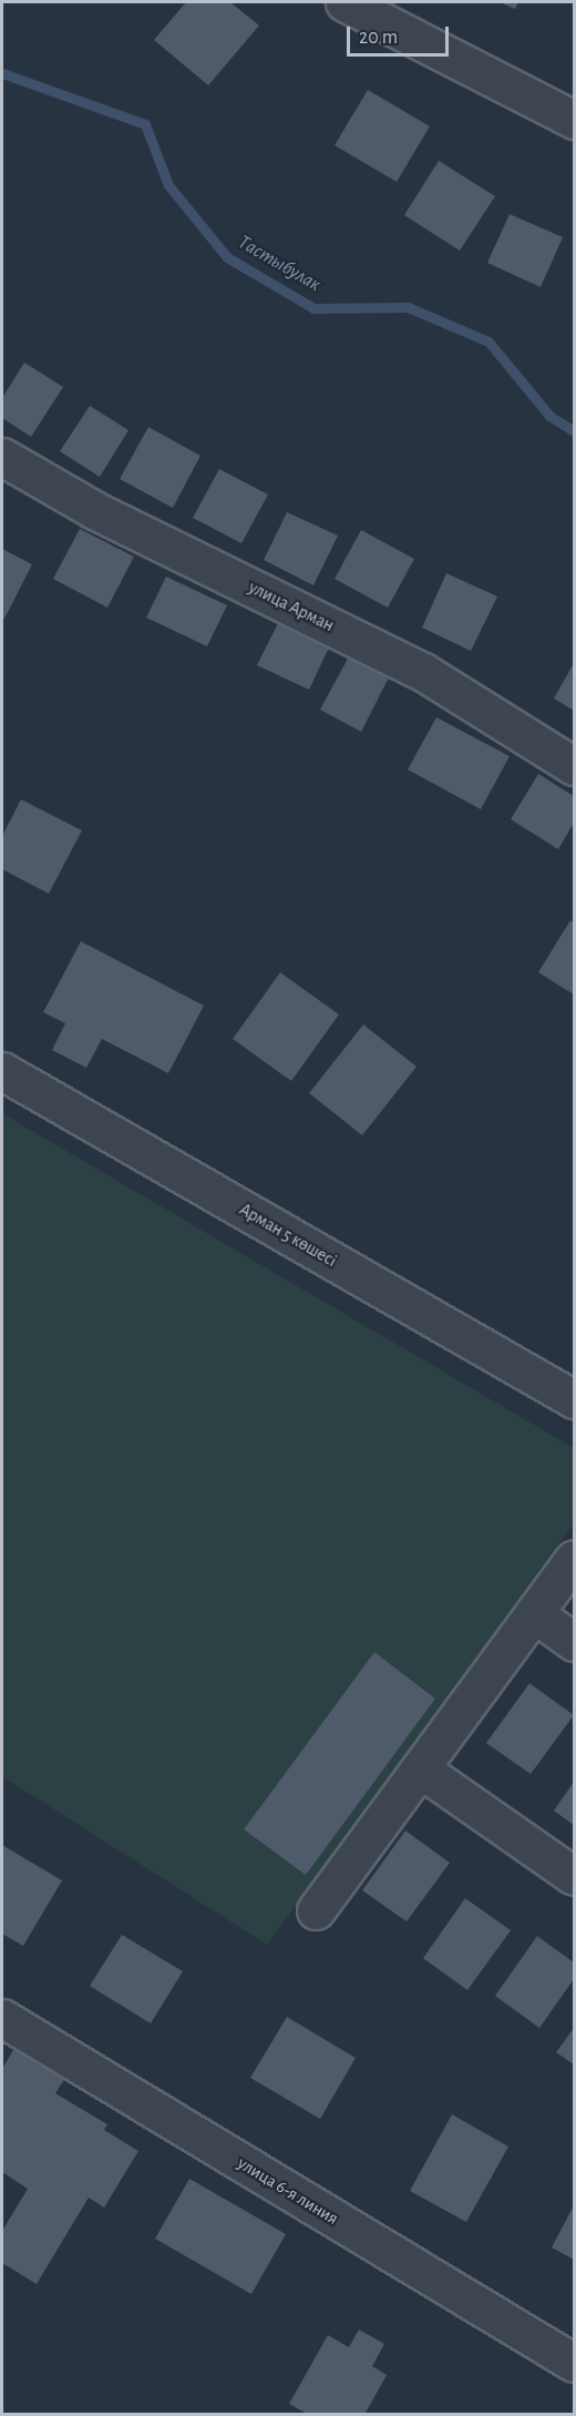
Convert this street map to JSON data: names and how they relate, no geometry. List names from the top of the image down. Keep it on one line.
{"streets":{"street":["улица Арман","Арман 5 көшесі","улица 6-я линия"]},"water":["Тастыбулак"],"scale_bar":"20 m"}
